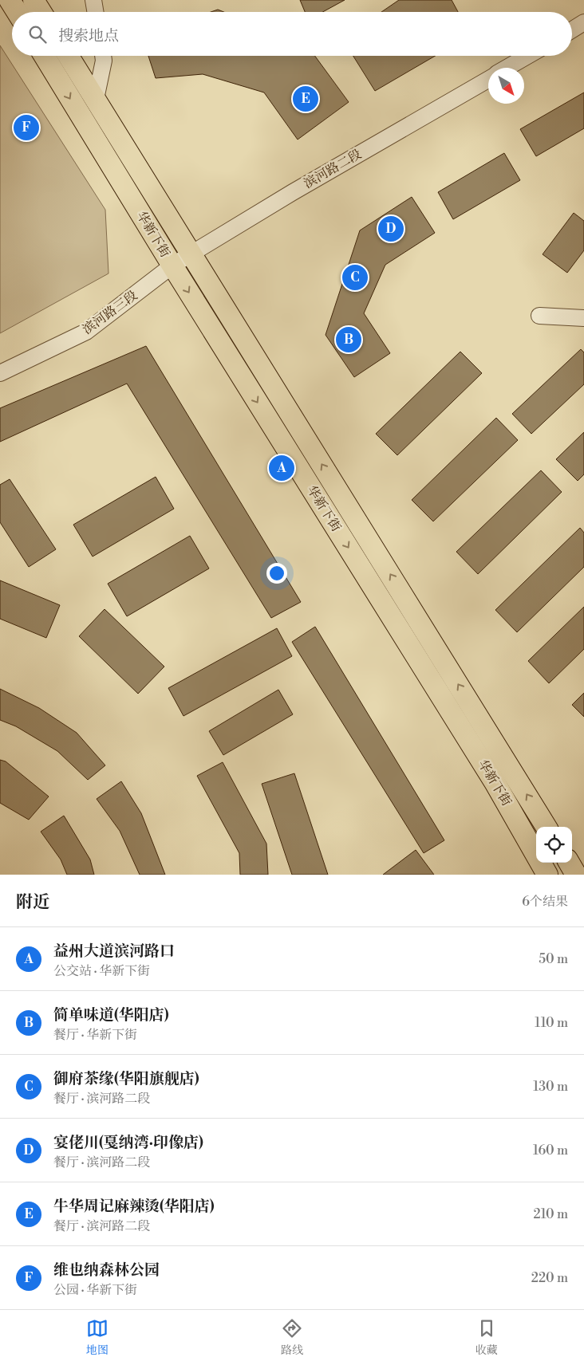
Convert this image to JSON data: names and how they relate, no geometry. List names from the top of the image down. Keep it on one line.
{"streets":{"main road":["华新下街"],"street":["滨河路二段","滨河路三段"]},"crossings":[["滨河路二段","华新下街"],["滨河路二段","滨河路三段"],["华新下街","滨河路三段"]],"north":"bottom right","page":{"search":"搜索地点","pins":["E","F","D","C","B","A"],"heading":["附近","6个结果"],"list":[{"mark":"A","name":"益州大道滨河路口","note":"公交站 · 华新下街","value":"50 m"},{"mark":"B","name":"简单味道(华阳店)","note":"餐厅 · 华新下街","value":"110 m"},{"mark":"C","name":"御府茶缘(华阳旗舰店)","note":"餐厅 · 滨河路二段","value":"130 m"},{"mark":"D","name":"宴佬川(戛纳湾·印像店)","note":"餐厅 · 滨河路二段","value":"160 m"},{"mark":"E","name":"牛华周记麻辣烫(华阳店)","note":"餐厅 · 滨河路二段","value":"210 m"},{"mark":"F","name":"维也纳森林公园","note":"公园 · 华新下街","value":"220 m"}],"nav":["地图","路线","收藏"]}}
